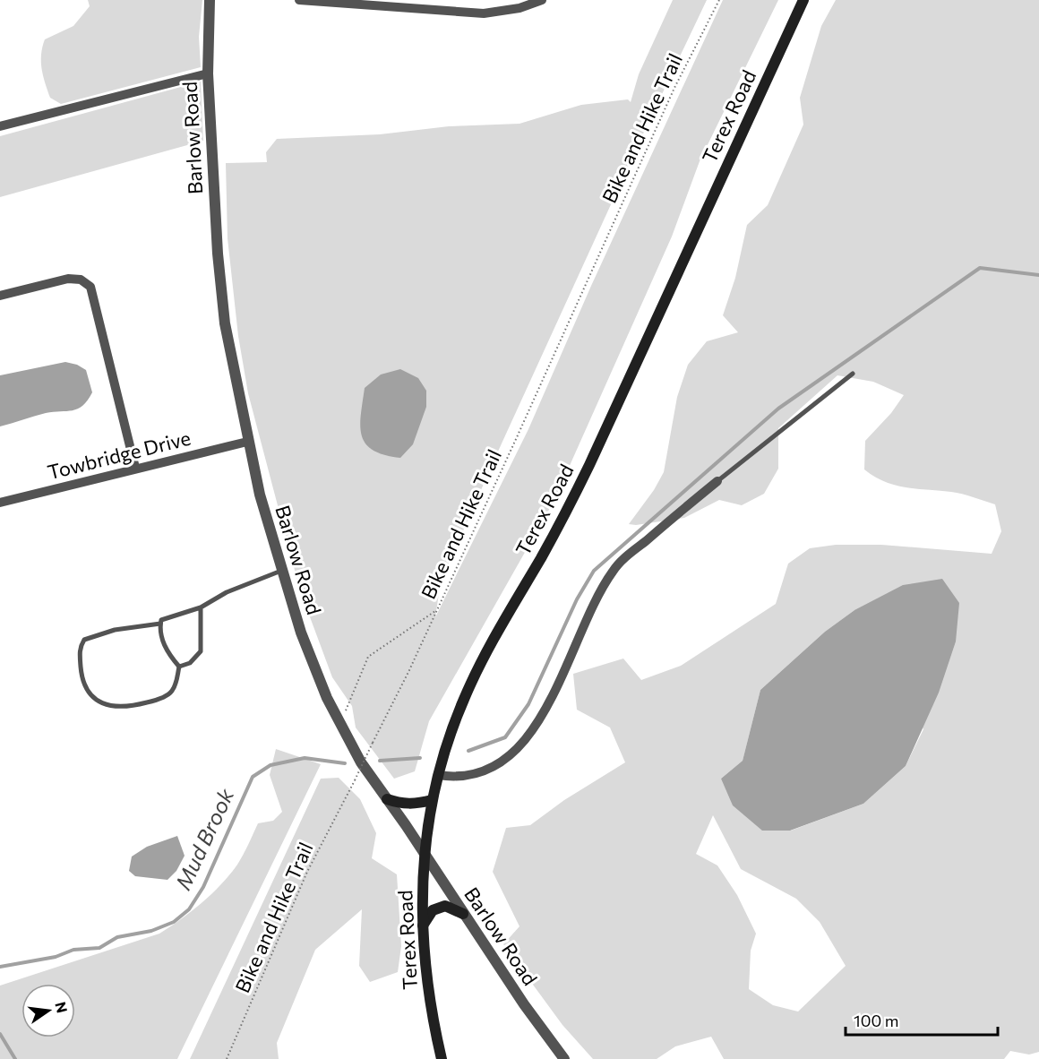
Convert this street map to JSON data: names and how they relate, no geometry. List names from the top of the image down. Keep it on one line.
{"streets":{"main road":["Terex Road"],"street":["Barlow Road","Towbridge Drive"],"path":["Bike and Hike Trail"]},"crossings":[["Terex Road","Barlow Road"],["Barlow Road","Towbridge Drive"]],"water":["Mud Brook"],"scale_bar":"100 m","north":"right"}
